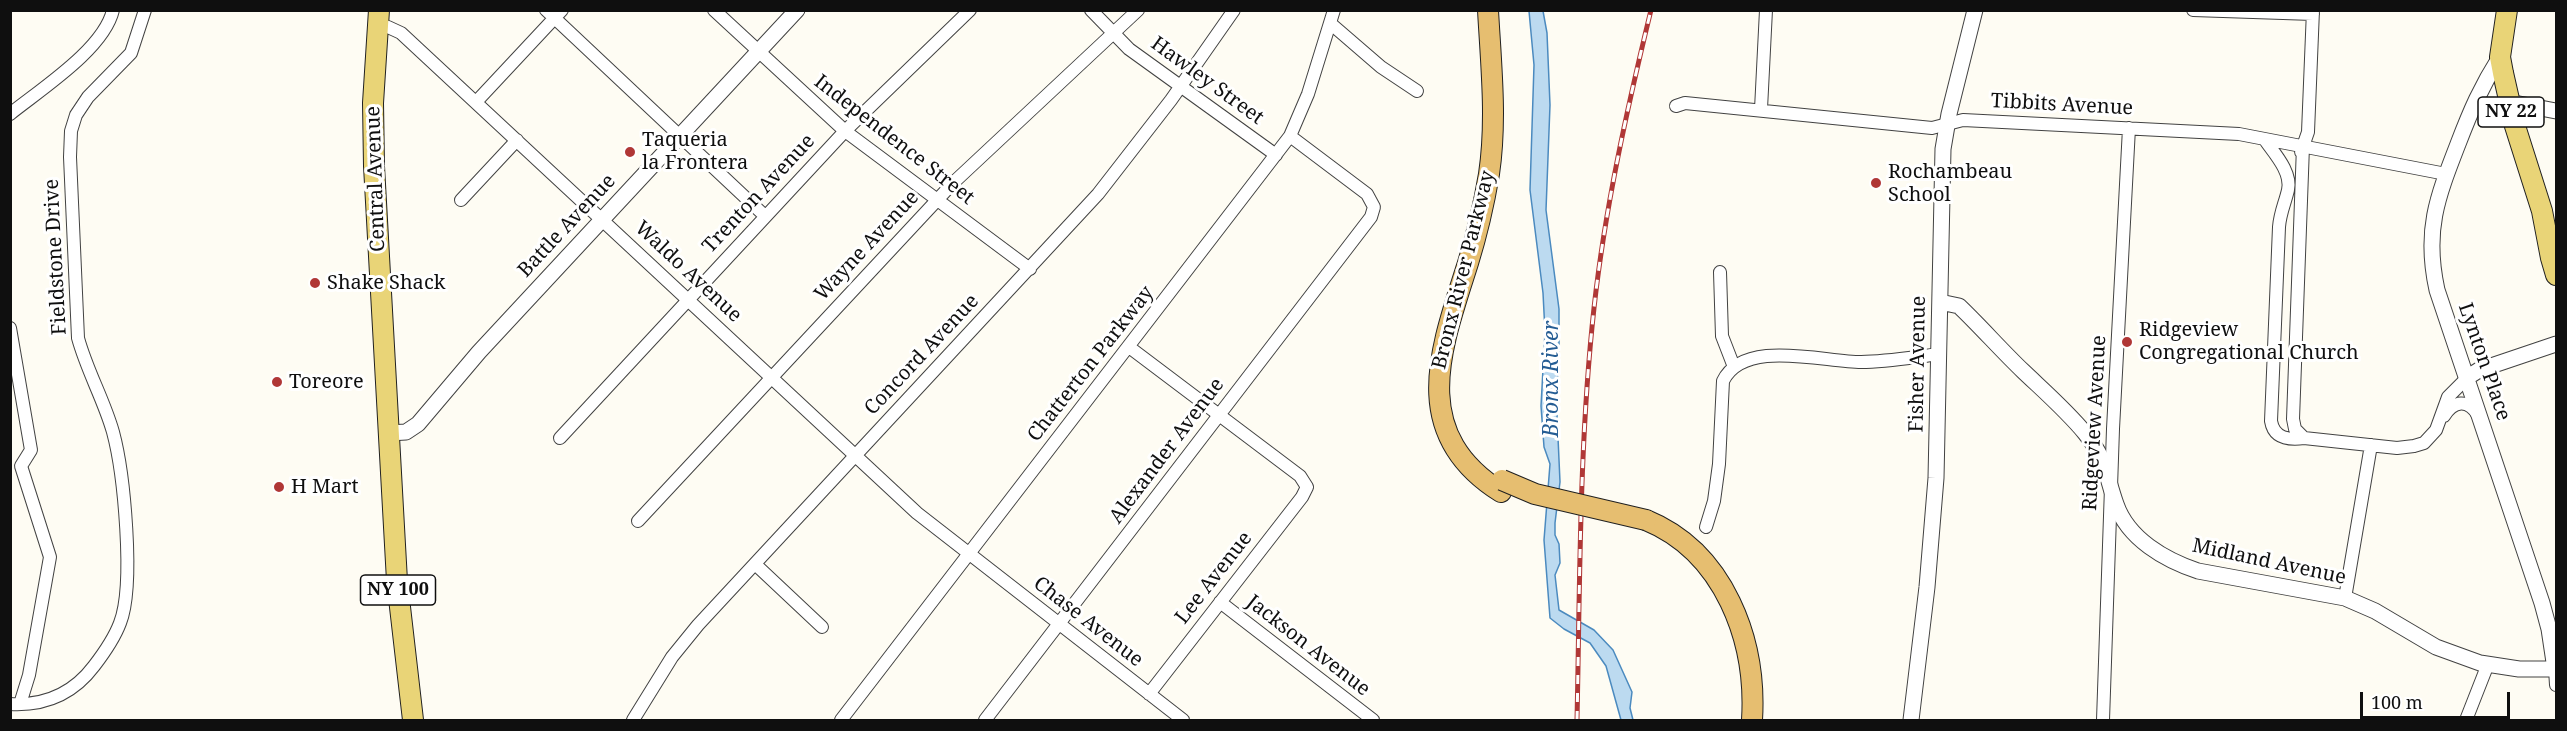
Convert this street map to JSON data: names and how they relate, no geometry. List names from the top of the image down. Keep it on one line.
{"streets":{"highway":["Bronx River Parkway"],"main road":["NY 22","Central Avenue","NY 100"],"street":["Hawley Street","Tibbits Avenue","Independence Street","Trenton Avenue","Battle Avenue","Wayne Avenue","Fieldstone Drive","Waldo Avenue","Concord Avenue","Lynton Place","Chatterton Parkway","Fisher Avenue","Ridgeview Avenue","Alexander Avenue","Midland Avenue","Lee Avenue","Chase Avenue","Jackson Avenue"]},"crossings":[["Hawley Street","Wayne Avenue"],["Hawley Street","Concord Avenue"],["Hawley Street","Chatterton Parkway"],["Tibbits Avenue","Lynton Place"],["Tibbits Avenue","Fisher Avenue"],["Tibbits Avenue","Ridgeview Avenue"],["NY 22","Lynton Place"],["Independence Street","Trenton Avenue"],["Independence Street","Battle Avenue"],["Independence Street","Wayne Avenue"],["Independence Street","Concord Avenue"],["Central Avenue","Battle Avenue"],["Central Avenue","Waldo Avenue"],["Trenton Avenue","Waldo Avenue"],["Battle Avenue","Waldo Avenue"],["Wayne Avenue","Waldo Avenue"],["Waldo Avenue","Concord Avenue"],["Waldo Avenue","Chatterton Parkway"],["Waldo Avenue","Chase Avenue"],["Lynton Place","Midland Avenue"],["Chatterton Parkway","Alexander Avenue"],["Chatterton Parkway","Chase Avenue"],["Fisher Avenue","Midland Avenue"],["Ridgeview Avenue","Midland Avenue"],["Alexander Avenue","Lee Avenue"],["Alexander Avenue","Chase Avenue"],["Lee Avenue","Chase Avenue"],["Lee Avenue","Jackson Avenue"]],"water":["Bronx River"],"places":["Taqueria la Frontera","Rochambeau School","Shake Shack","Ridgeview Congregational Church","Toreore","H Mart"],"scale_bar":"100 m"}
